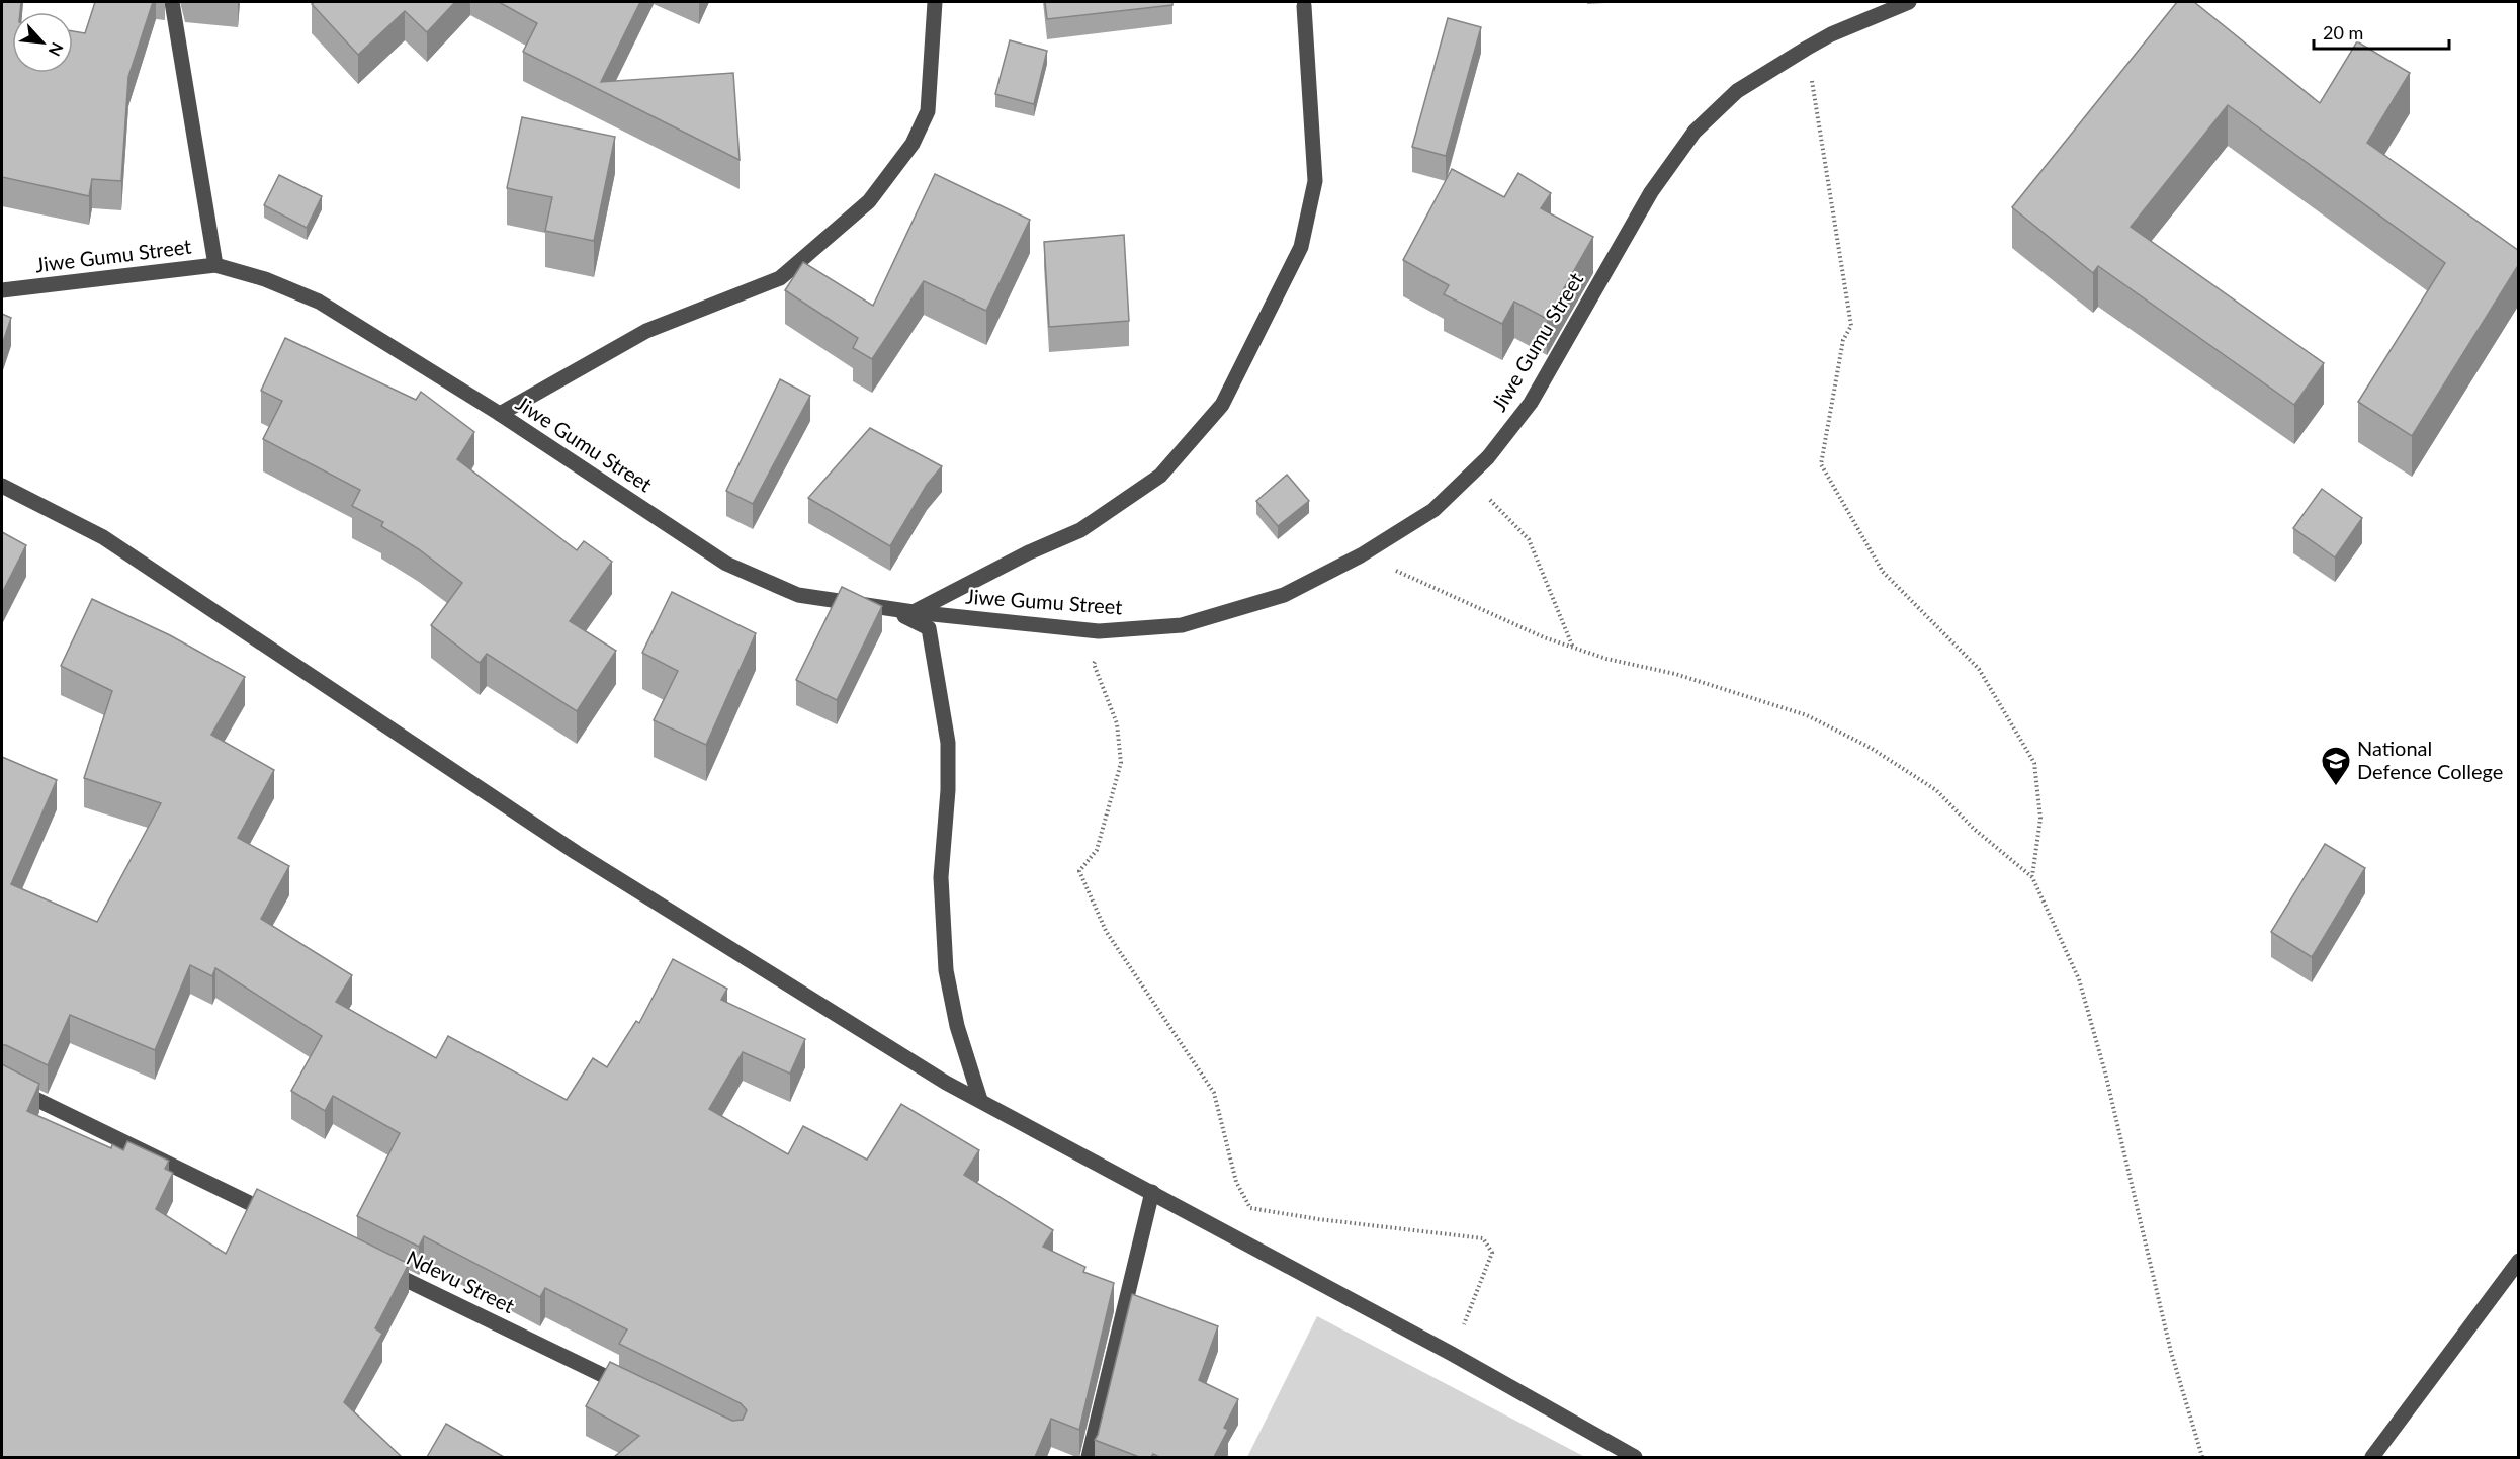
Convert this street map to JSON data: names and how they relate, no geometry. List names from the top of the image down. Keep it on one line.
{"streets":{"street":["Jiwe Gumu Street","Ndevu Street"]},"places":{"school or university":["National Defence College"]},"scale_bar":"20 m","north":"bottom right"}
